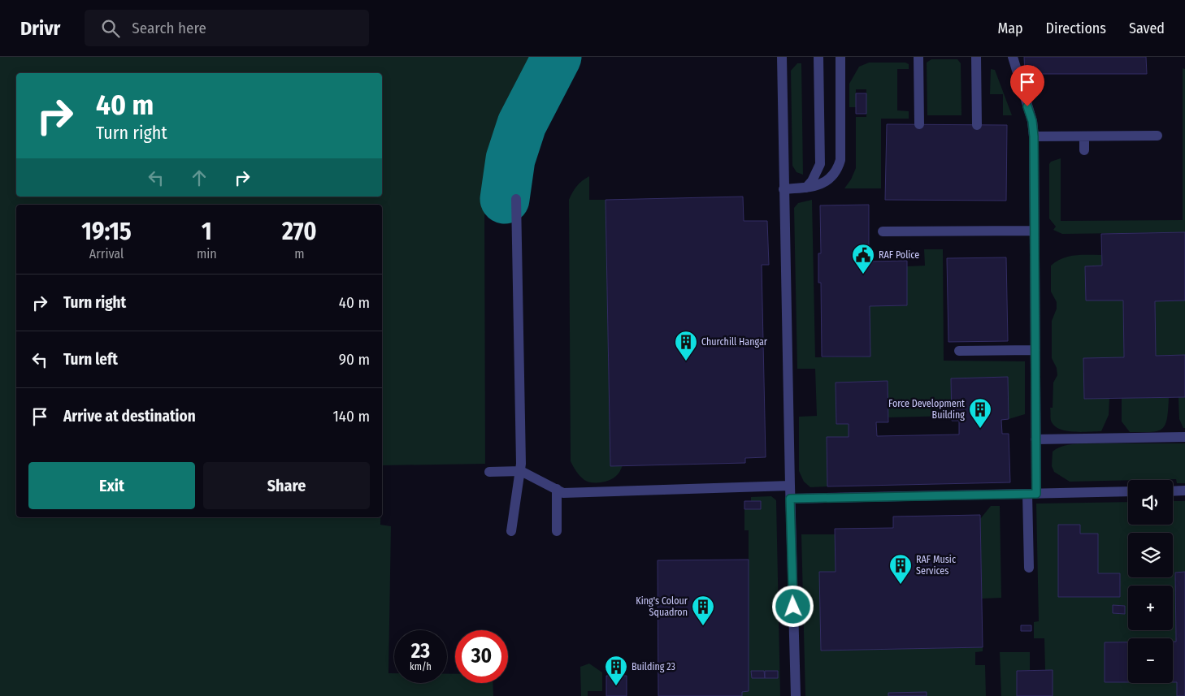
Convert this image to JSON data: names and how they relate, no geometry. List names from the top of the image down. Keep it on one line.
{"places":{"public building":["RAF Police"],"building":["Churchill Hangar","Force Development Building","RAF Music Services","King's Colour Squadron","Building 23"]},"page":{"header":"Drivr","search":"Search here","nav":["Map","Directions","Saved"],"turn":["40 m","Turn right"],"eta":["19:15","Arrival","1","min","270","m"],"list":[{"name":"Turn right","value":"40 m"},{"name":"Turn left","value":"90 m"},{"name":"Arrive at destination","value":"140 m"}],"buttons":["Exit","Share"],"map_buttons":["+","−"],"speed":"23 km/h","limit":"30"}}
